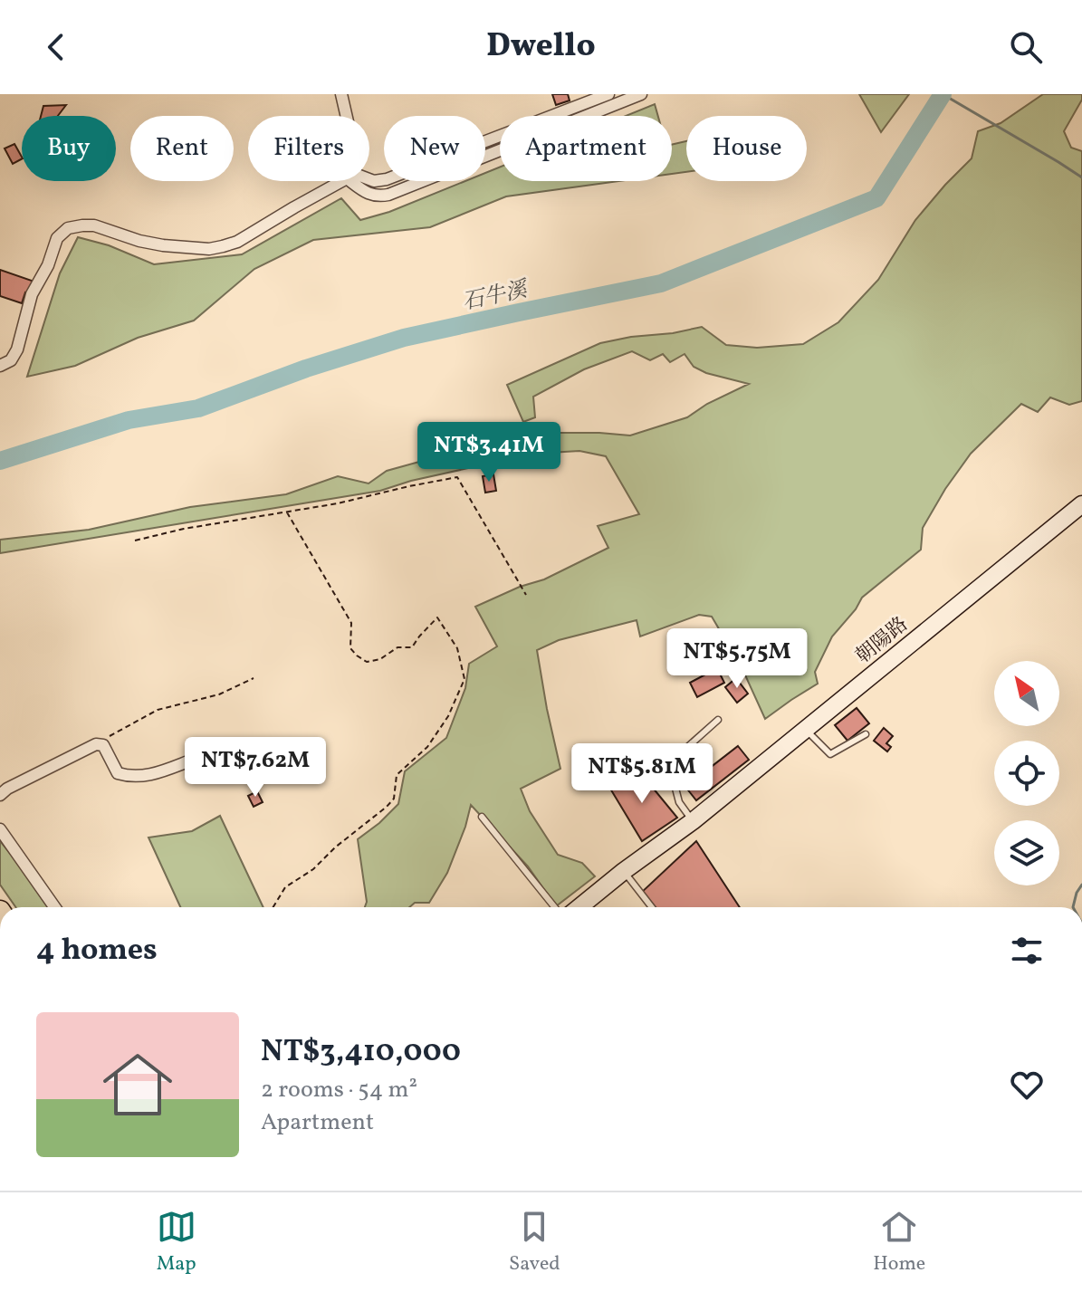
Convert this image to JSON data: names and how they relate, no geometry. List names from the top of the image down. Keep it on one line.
{"streets":{"main road":["朝陽路"]},"water":["石牛溪"],"north":"top left","page":{"header":"Dwello","chip":["Buy","Rent","Filters","New","Apartment","House"],"price":["NT$3.41M","NT$5.75M","NT$7.62M","NT$5.81M"],"heading":"4 homes","list":[{"name":"NT$3,410,000","note":"2 rooms · 54 m² · Apartment"}],"tabs":["Map","Saved","Home"]}}
